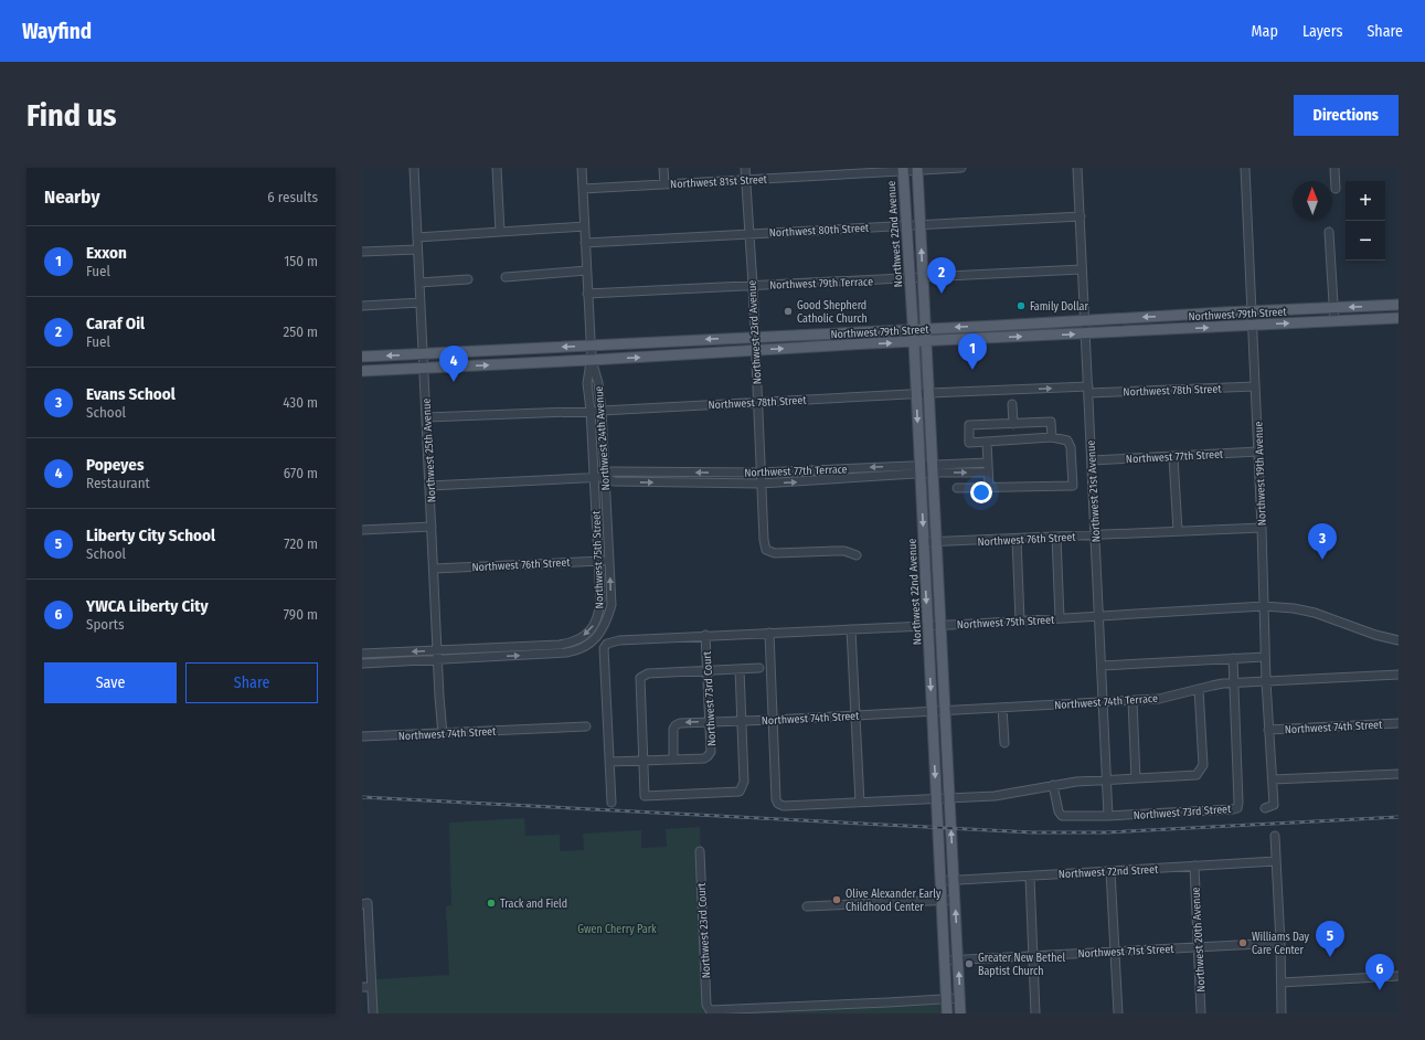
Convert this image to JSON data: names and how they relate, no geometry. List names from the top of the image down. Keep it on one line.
{"streets":{"main road":["Northwest 22nd Avenue","Northwest 79th Street"],"street":["Northwest 81st Street","Northwest 80th Street","Northwest 79th Terrace","Northwest 23rd Avenue","Northwest 78th Street","Northwest 24th Avenue","Northwest 25th Avenue","Northwest 77th Street","Northwest 77th Terrace","Northwest 19th Avenue","Northwest 21st Avenue","Northwest 76th Street","Northwest 75th Street","Northwest 73rd Court","Northwest 74th Terrace","Northwest 74th Street","Northwest 73rd Street","Northwest 72nd Street","Northwest 23rd Court","Northwest 20th Avenue","Northwest 71st Street"]},"crossings":[["Northwest 81st Street","Northwest 22nd Avenue"],["Northwest 81st Street","Northwest 23rd Avenue"],["Northwest 81st Street","Northwest 24th Avenue"],["Northwest 80th Street","Northwest 22nd Avenue"],["Northwest 80th Street","Northwest 23rd Avenue"],["Northwest 80th Street","Northwest 24th Avenue"],["Northwest 80th Street","Northwest 21st Avenue"],["Northwest 22nd Avenue","Northwest 79th Terrace"],["Northwest 22nd Avenue","Northwest 79th Street"],["Northwest 22nd Avenue","Northwest 78th Street"],["Northwest 22nd Avenue","Northwest 77th Terrace"],["Northwest 22nd Avenue","Northwest 76th Street"],["Northwest 22nd Avenue","Northwest 75th Street"],["Northwest 22nd Avenue","Northwest 74th Street"],["Northwest 22nd Avenue","Northwest 72nd Street"],["Northwest 22nd Avenue","Northwest 23rd Court"],["Northwest 22nd Avenue","Northwest 71st Street"],["Northwest 79th Terrace","Northwest 23rd Avenue"],["Northwest 79th Terrace","Northwest 24th Avenue"],["Northwest 79th Terrace","Northwest 21st Avenue"],["Northwest 79th Street","Northwest 23rd Avenue"],["Northwest 79th Street","Northwest 24th Avenue"],["Northwest 79th Street","Northwest 25th Avenue"],["Northwest 79th Street","Northwest 19th Avenue"],["Northwest 79th Street","Northwest 21st Avenue"],["Northwest 79th Street","Northwest 75th Street"],["Northwest 23rd Avenue","Northwest 78th Street"],["Northwest 23rd Avenue","Northwest 77th Terrace"],["Northwest 78th Street","Northwest 24th Avenue"],["Northwest 78th Street","Northwest 25th Avenue"],["Northwest 78th Street","Northwest 19th Avenue"],["Northwest 78th Street","Northwest 21st Avenue"],["Northwest 78th Street","Northwest 75th Street"],["Northwest 24th Avenue","Northwest 77th Terrace"],["Northwest 24th Avenue","Northwest 76th Street"],["Northwest 24th Avenue","Northwest 75th Street"],["Northwest 25th Avenue","Northwest 77th Terrace"],["Northwest 25th Avenue","Northwest 76th Street"],["Northwest 25th Avenue","Northwest 75th Street"],["Northwest 25th Avenue","Northwest 74th Street"],["Northwest 77th Street","Northwest 19th Avenue"],["Northwest 77th Street","Northwest 21st Avenue"],["Northwest 77th Terrace","Northwest 75th Street"],["Northwest 19th Avenue","Northwest 76th Street"],["Northwest 19th Avenue","Northwest 75th Street"],["Northwest 19th Avenue","Northwest 74th Terrace"],["Northwest 19th Avenue","Northwest 74th Street"],["Northwest 21st Avenue","Northwest 76th Street"],["Northwest 21st Avenue","Northwest 75th Street"],["Northwest 21st Avenue","Northwest 74th Terrace"],["Northwest 21st Avenue","Northwest 73rd Street"],["Northwest 76th Street","Northwest 75th Street"],["Northwest 75th Street","Northwest 73rd Court"],["Northwest 73rd Court","Northwest 74th Street"],["Northwest 74th Terrace","Northwest 74th Street"],["Northwest 74th Terrace","Northwest 73rd Street"],["Northwest 72nd Street","Northwest 20th Avenue"],["Northwest 20th Avenue","Northwest 71st Street"]],"parks":["Gwen Cherry Park"],"places":["Family Dollar","Good Shepherd Catholic Church","Olive Alexander Early Childhood Center","Track and Field","Williams Day Care Center","Greater New Bethel Baptist Church"],"north":"top","page":{"header":"Wayfind","nav":["Map","Layers","Share"],"buttons":["Directions",["Save","Share"]],"title":"Find us","heading":["Nearby","6 results"],"map_buttons":["+","−"],"list":[{"mark":"1","name":"Exxon","note":"Fuel","value":"150 m"},{"mark":"2","name":"Caraf Oil","note":"Fuel","value":"250 m"},{"mark":"3","name":"Evans School","note":"School","value":"430 m"},{"mark":"4","name":"Popeyes","note":"Restaurant","value":"670 m"},{"mark":"5","name":"Liberty City School","note":"School","value":"720 m"},{"mark":"6","name":"YWCA Liberty City","note":"Sports","value":"790 m"}],"pins":["2","1","4","3","5","6"]}}
